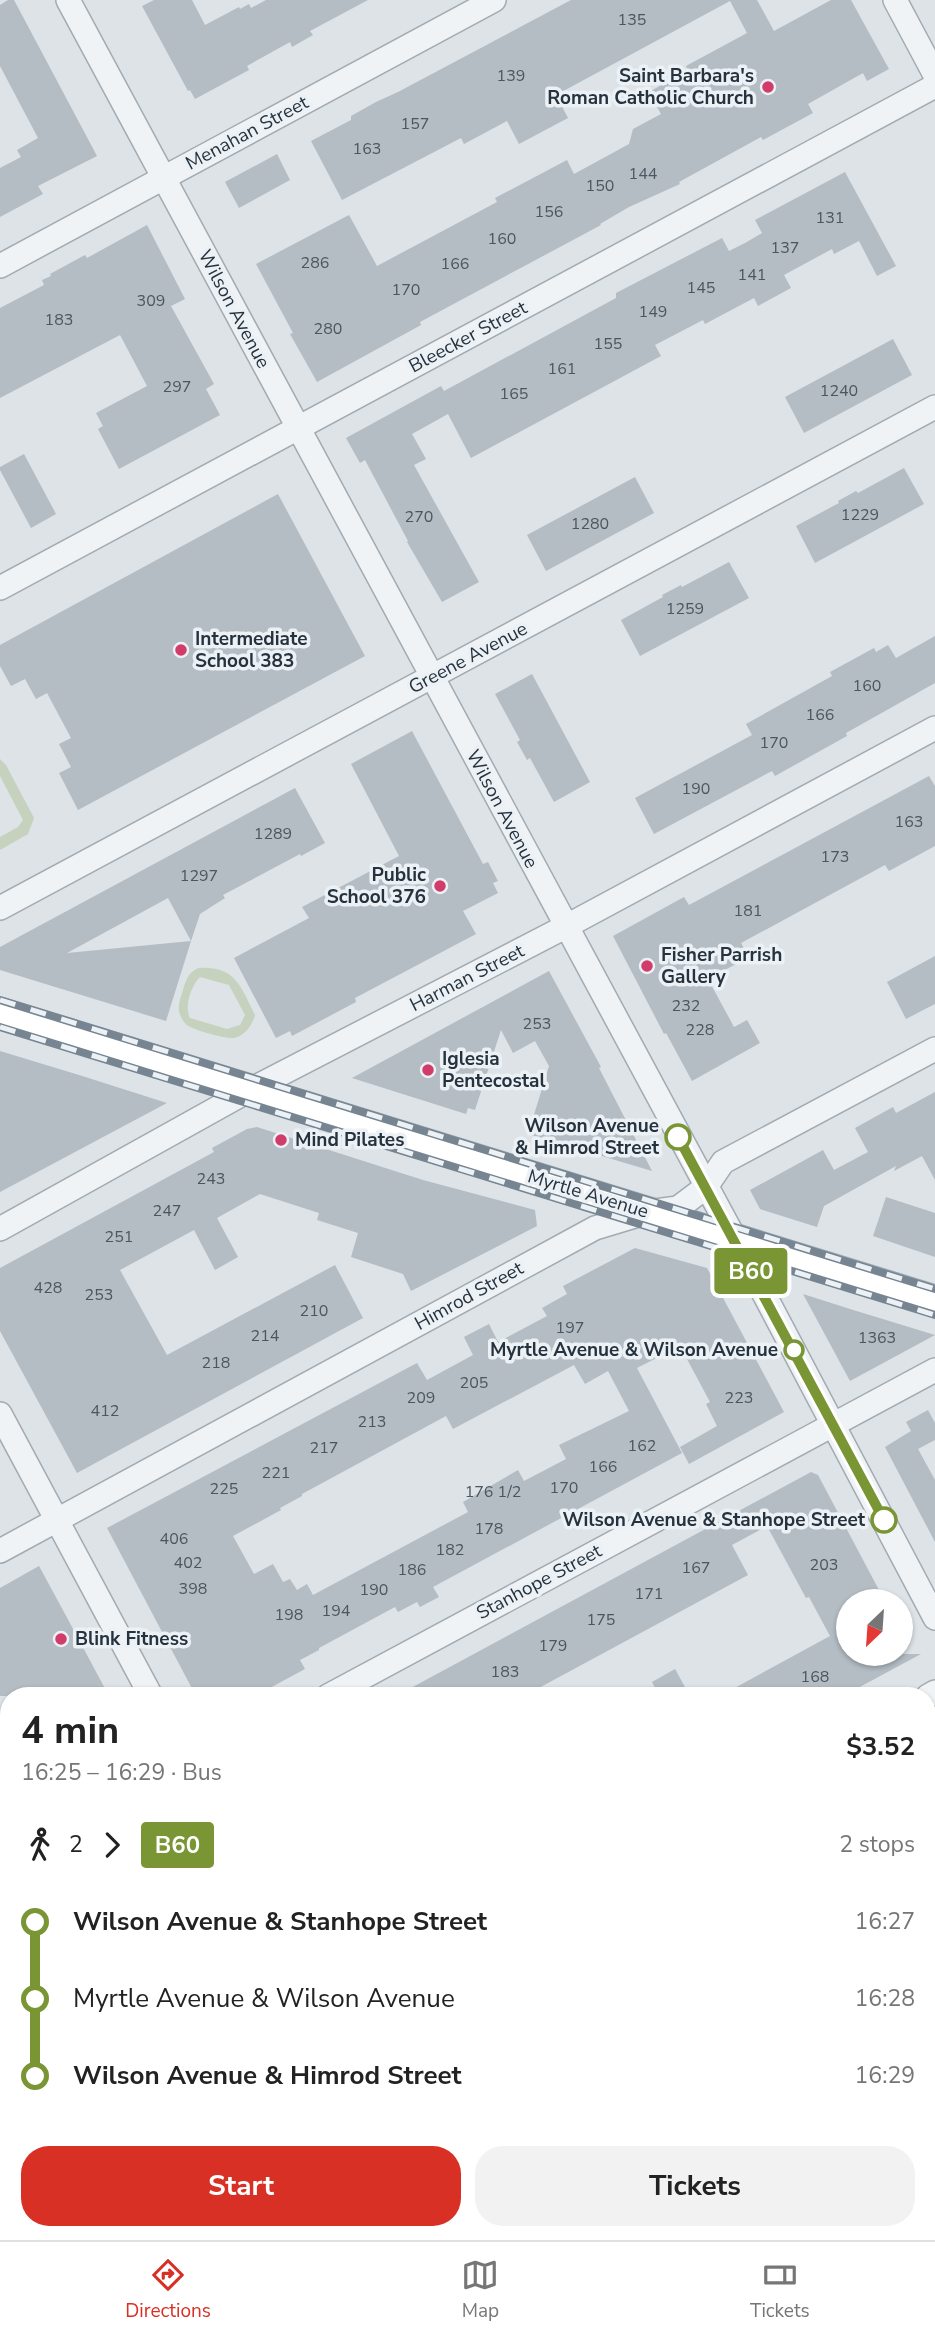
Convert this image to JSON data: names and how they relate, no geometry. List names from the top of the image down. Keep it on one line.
{"streets":{"main road":["Myrtle Avenue"],"street":["Menahan Street","Wilson Avenue","Bleecker Street","Greene Avenue","Harman Street","Himrod Street","Stanhope Street"]},"crossings":[["Menahan Street","Wilson Avenue"],["Wilson Avenue","Bleecker Street"],["Wilson Avenue","Greene Avenue"],["Wilson Avenue","Harman Street"],["Wilson Avenue","Myrtle Avenue"],["Wilson Avenue","Himrod Street"],["Wilson Avenue","Stanhope Street"],["Harman Street","Myrtle Avenue"],["Myrtle Avenue","Himrod Street"]],"places":["Saint Barbara's Roman Catholic Church","Intermediate School 383","Public School 376","Fisher Parrish Gallery","Iglesia Pentecostal","Wilson Avenue & Himrod Street","Mind Pilates","Myrtle Avenue & Wilson Avenue","Wilson Avenue & Stanhope Street","Blink Fitness"],"lines":["bus line B60"],"house_numbers":["135","139","157","163","144","150","156","131","160","137","286","166","141","145","170","309","149","183","280","155","161","297","1240","165","1229","270","1280","1259","160","166","170","190","163","1289","173","1297","181","232","253","228","243","247","251","428","253","210","197","214","1363","218","205","209","223","412","213","162","217","166","221","170","225","176 1/2","178","406","182","402","203","167","186","398","190","171","194","198","175","179","183","168"],"north":"bottom left","page":{"on_map":"B60","heading":["4 min","16:25 – 16:29 · Bus","$3.52"],"legs":["2","B60","2 stops"],"list":[{"name":"Wilson Avenue & Stanhope Street","value":"16:27"},{"name":"Myrtle Avenue & Wilson Avenue","value":"16:28"},{"name":"Wilson Avenue & Himrod Street","value":"16:29"}],"buttons":["Start","Tickets"],"tabs":["Directions","Map","Tickets"]}}
